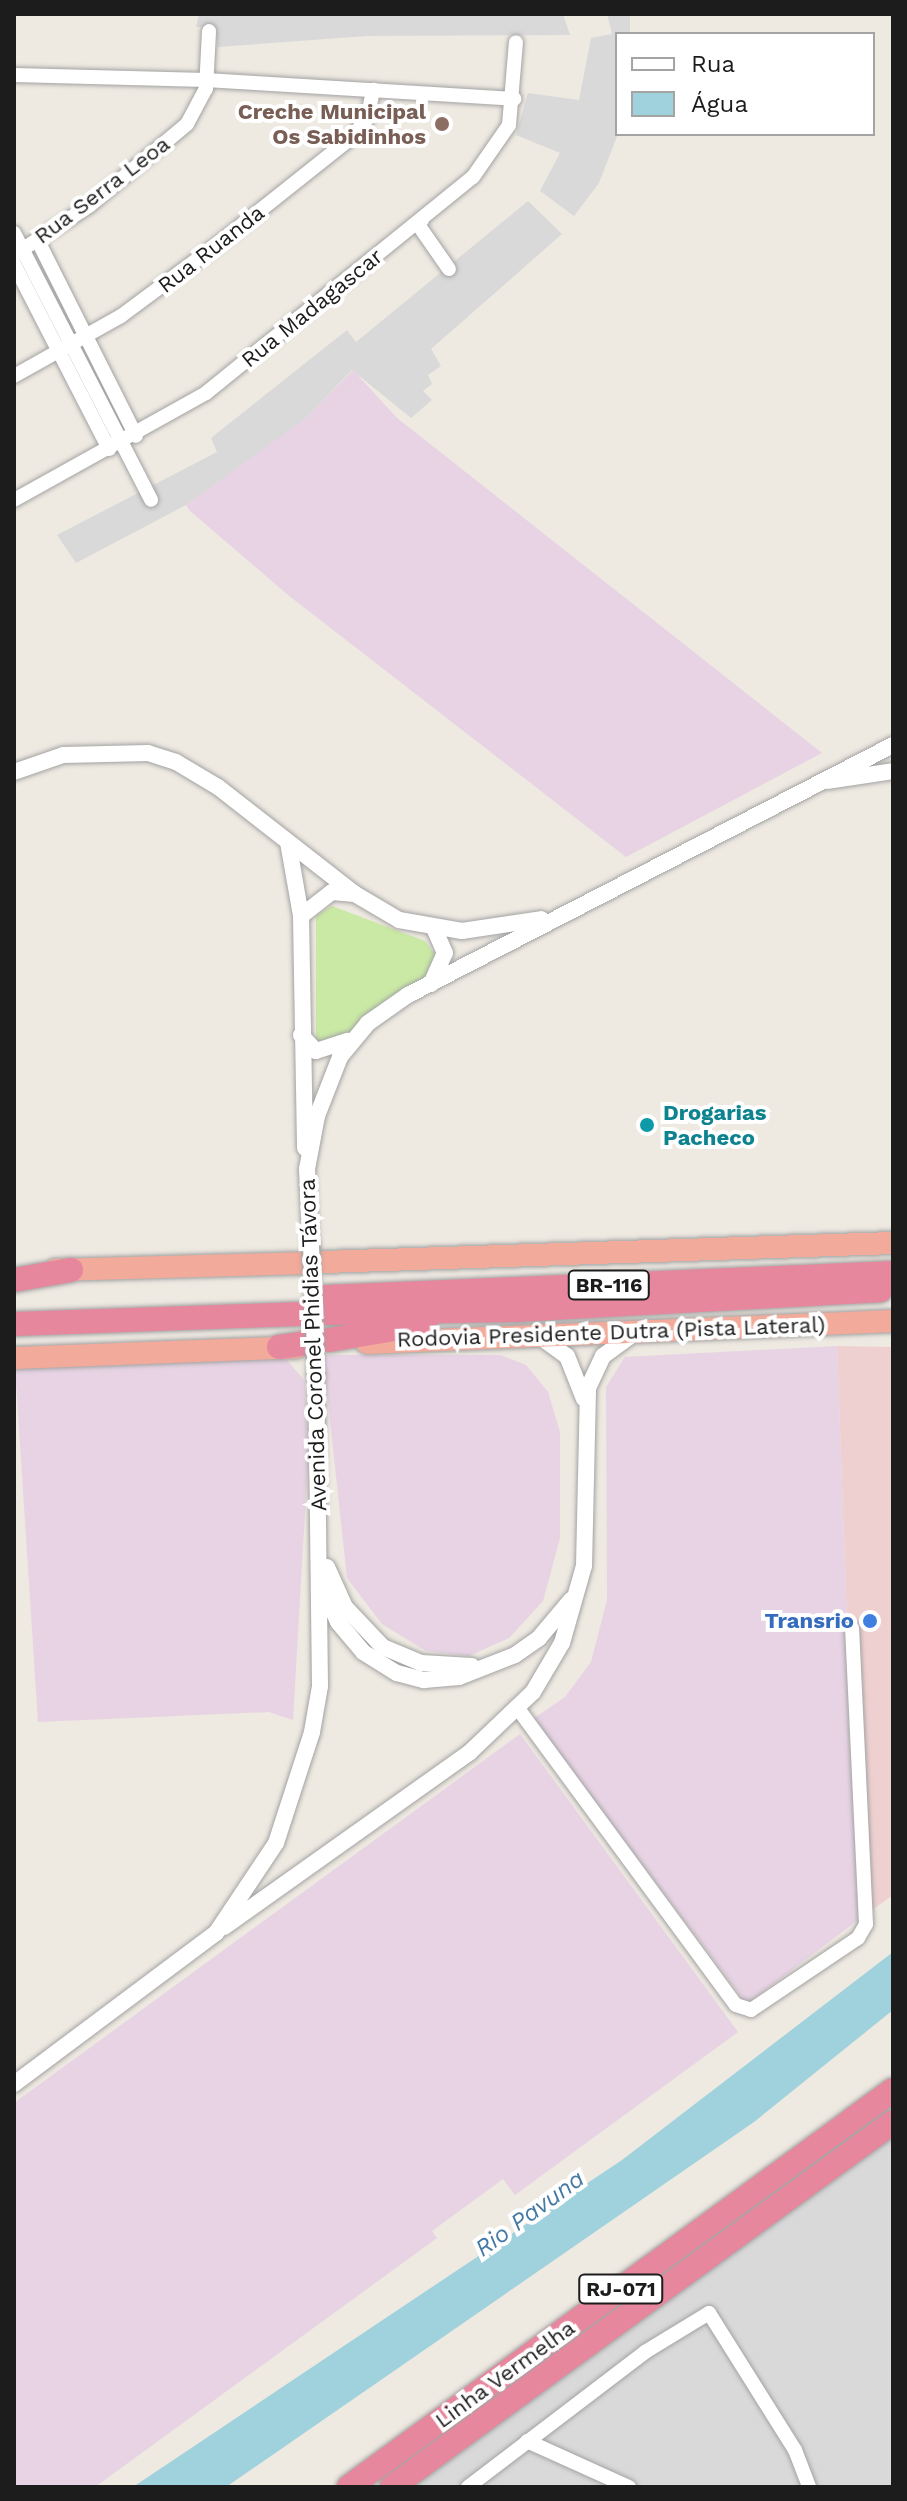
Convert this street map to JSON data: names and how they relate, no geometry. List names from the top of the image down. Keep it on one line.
{"streets":{"highway":["BR-116","Rodovia Presidente Dutra (Pista Lateral)","RJ-071","Linha Vermelha"],"street":["Rua Serra Leoa","Rua Ruanda","Rua Madagascar","Avenida Coronel Phidias Távora"]},"crossings":[["BR-116","Avenida Coronel Phidias Távora"],["Rodovia Presidente Dutra (Pista Lateral)","Avenida Coronel Phidias Távora"]],"water":["Rio Pavuna"],"places":["Creche Municipal Os Sabidinhos","Drogarias Pacheco","Transrio"],"legend":["Rua","Água"]}
